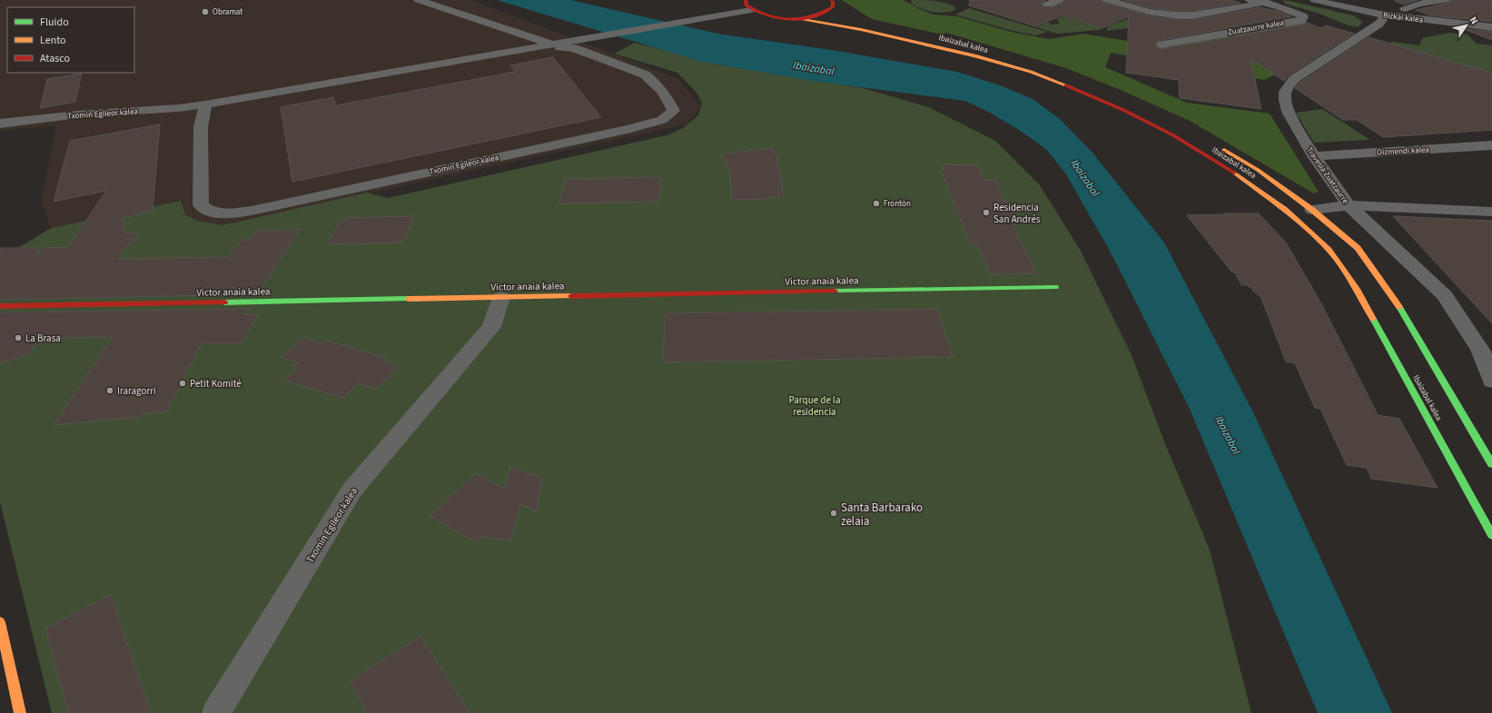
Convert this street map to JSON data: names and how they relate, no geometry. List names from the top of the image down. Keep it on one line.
{"streets":{"main road":["Ibaizabal kalea","Victor anaia kalea"],"street":["Bizkai kalea","Zuatzaurre kalea","Txomin Egileor kalea","Oizmendi kalea","Travesía Zuatzaurre"]},"crossings":[["Bizkai kalea","Travesía Zuatzaurre"],["Txomin Egileor kalea","Victor anaia kalea"],["Oizmendi kalea","Travesía Zuatzaurre"]],"water":["Ibaizabal"],"parks":["Parque de la residencia"],"places":["Obramat","Frontón","Residencia San Andrés","La Brasa","Petit Komité","Iraragorri","Santa Barbarako zelaia"],"legend":["Fluido","Lento","Atasco"],"north":"top right"}
